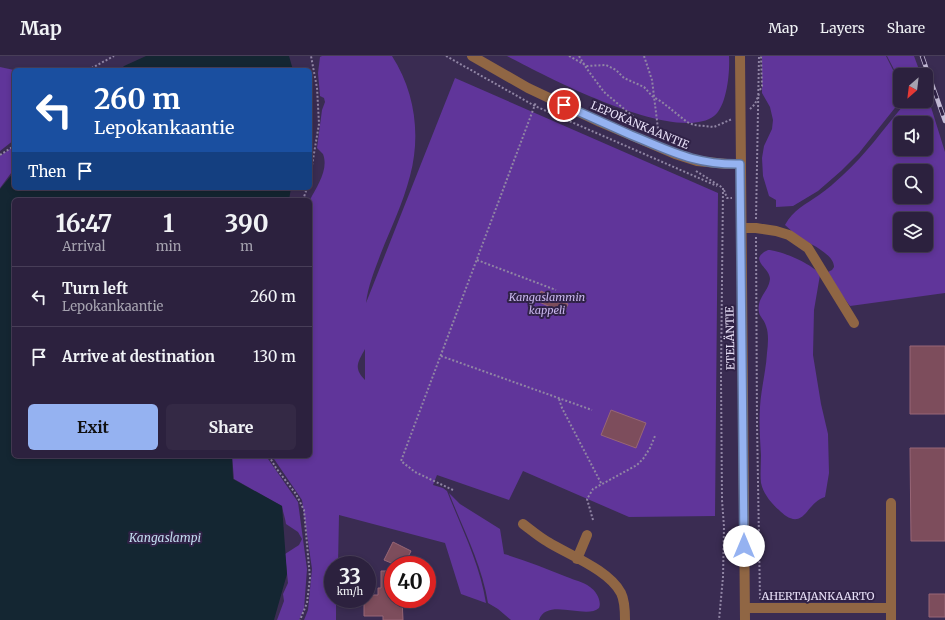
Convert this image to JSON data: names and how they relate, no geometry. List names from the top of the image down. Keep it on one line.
{"streets":{"street":["LEPOKANKAANTIE","ETELÄNTIE","AHERTAJANKAARTO"]},"crossings":[["LEPOKANKAANTIE","ETELÄNTIE"],["ETELÄNTIE","AHERTAJANKAARTO"]],"water":["Kangaslampi"],"parks":["Kangaslammin kappeli"],"north":"bottom left","page":{"header":"Map","nav":["Map","Layers","Share"],"turn":["260 m","Lepokankaantie"],"then":"Then","eta":["16:47","Arrival","1","min","390","m"],"list":[{"name":"Turn left","note":"Lepokankaantie","value":"260 m"},{"name":"Arrive at destination","value":"130 m"}],"buttons":["Exit","Share"],"speed":"33 km/h","limit":"40"}}
